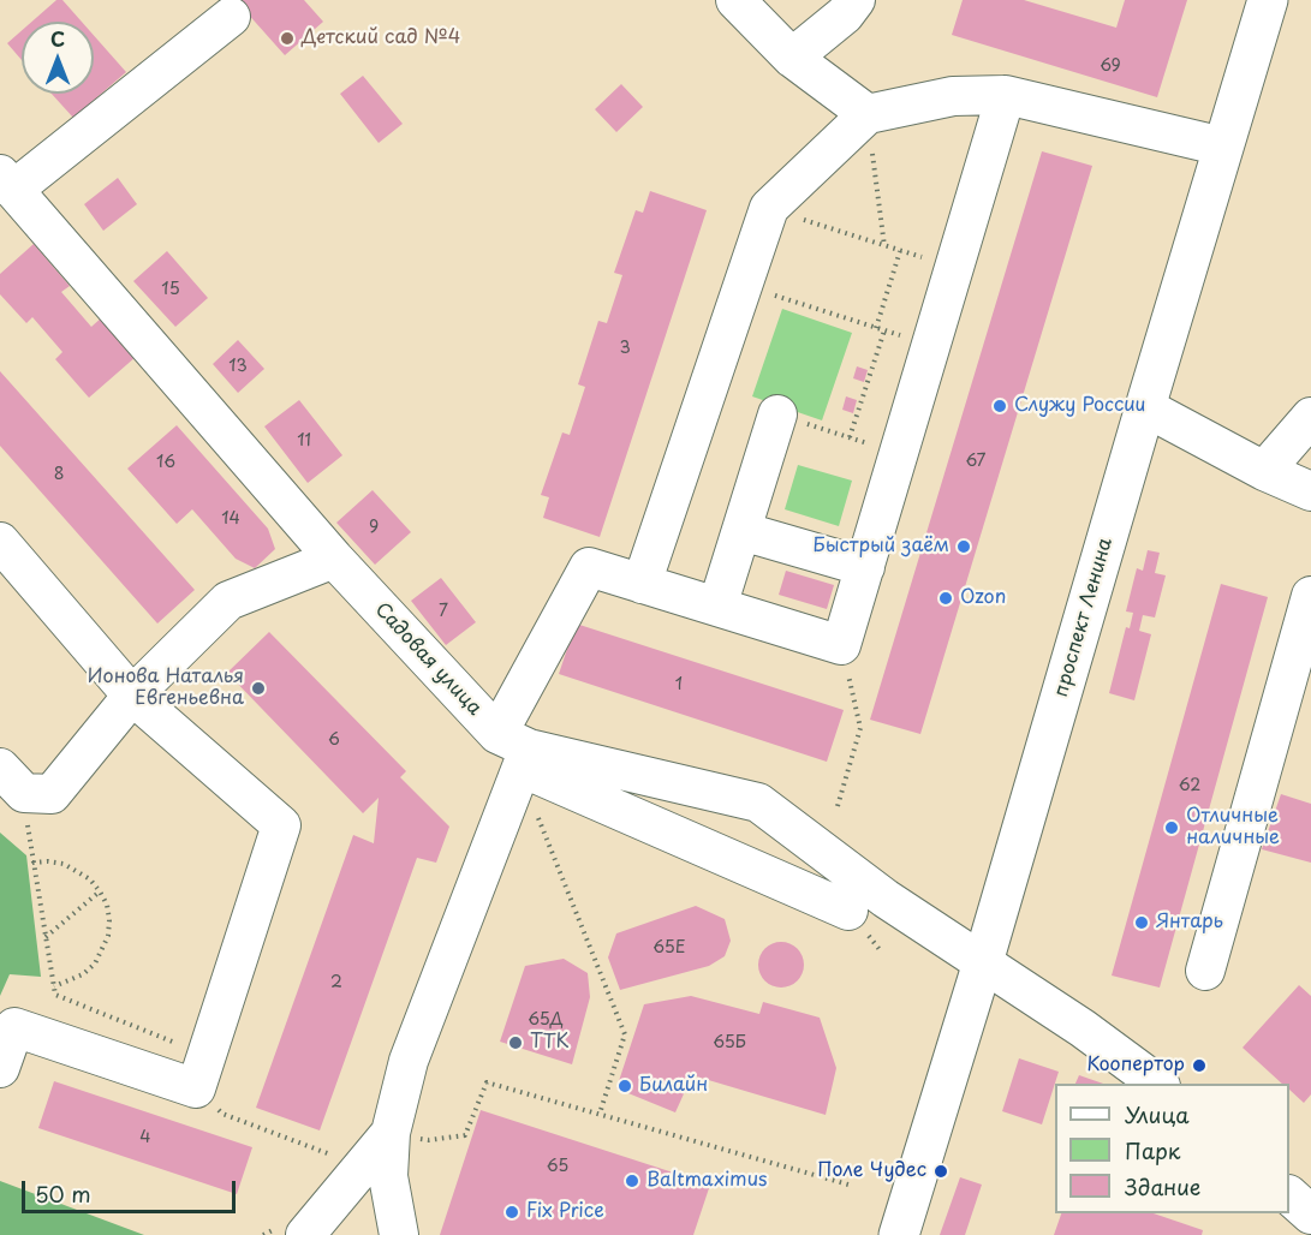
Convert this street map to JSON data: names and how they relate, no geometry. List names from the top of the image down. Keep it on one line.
{"streets":{"main road":["проспект Ленина"],"street":["Садовая улица"]},"places":["Детский сад №4","Служу России","Быстрый заём","Ozon","Ионова Наталья Евгеньевна","Отличные наличные","Янтарь","ТТК","Коопертор","Билайн","Поле Чудес","Baltmaximus","Fix Price"],"house_numbers":["69","15","3","13","11","67","16","8","14","9","7","1","6","62","65Е","2","65Д","65Б","4","65"],"legend":["Улица","Парк","Здание"],"scale_bar":"50 m","north":"top"}
